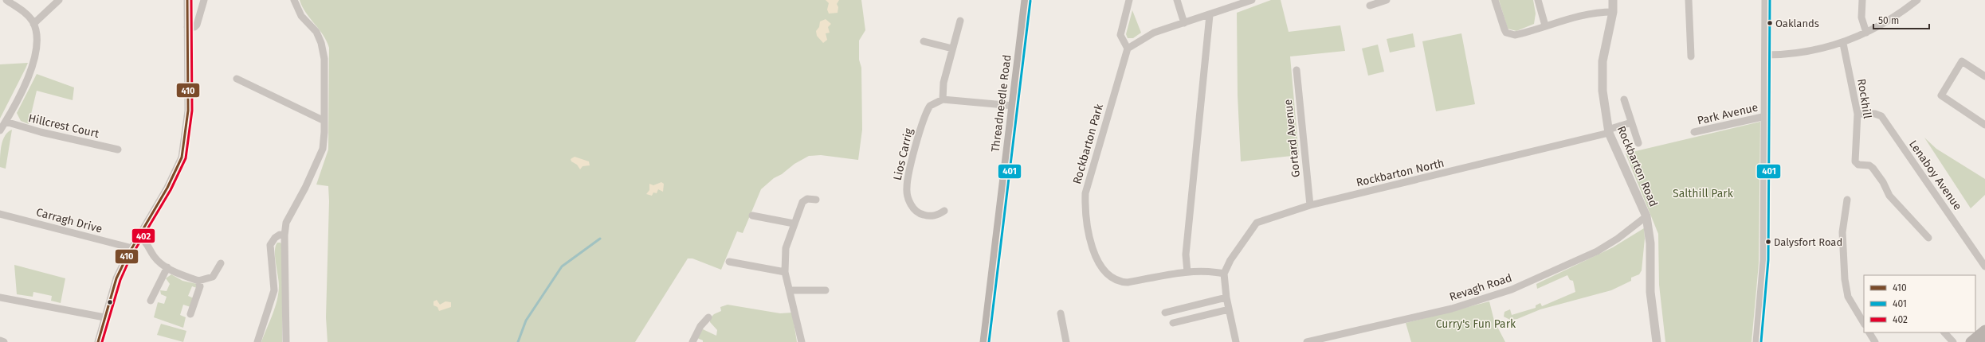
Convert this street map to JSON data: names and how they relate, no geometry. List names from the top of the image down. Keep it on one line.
{"streets":{"main road":["Threadneedle Road"],"street":["Rockhill","Park Avenue","Hillcrest Court","Gortard Avenue","Rockbarton Park","Lios Carrig","Rockbarton Road","Rockbarton North","Lenaboy Avenue","Carragh Drive","Revagh Road"]},"crossings":[["Rockhill","Lenaboy Avenue"],["Threadneedle Road","Lios Carrig"],["Gortard Avenue","Rockbarton North"],["Rockbarton Park","Rockbarton North"],["Rockbarton Road","Rockbarton North"],["Rockbarton Road","Revagh Road"]],"parks":["Salthill Park","Curry's Fun Park"],"places":["Oaklands","Dalysfort Road"],"lines":["transit line 410","transit line 401","transit line 402"],"legend":["410","401","402"],"scale_bar":"50 m"}
